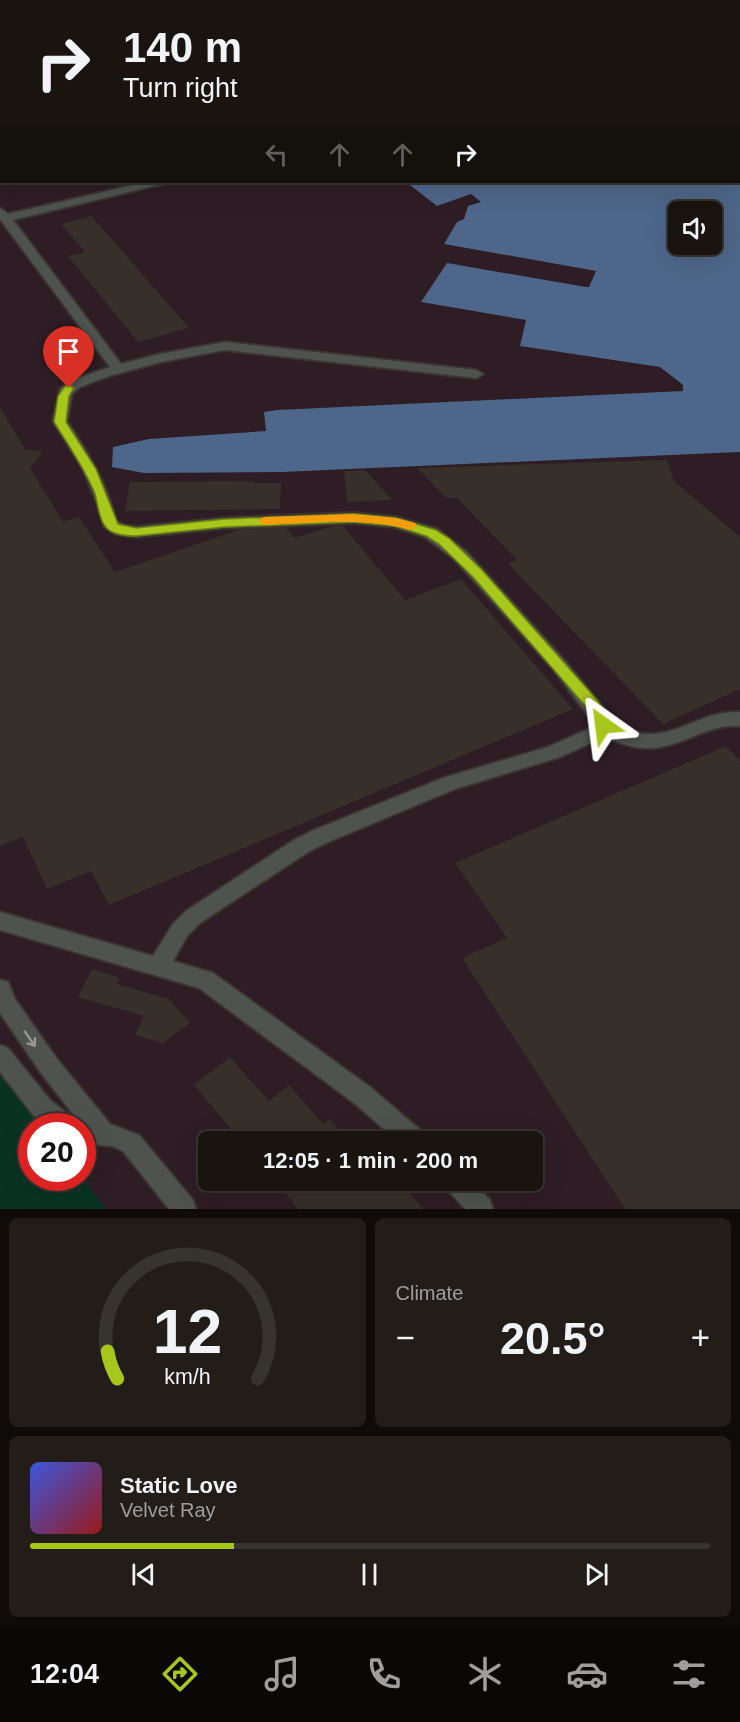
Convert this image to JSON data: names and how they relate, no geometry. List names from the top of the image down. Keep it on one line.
{"page":{"turn":["140 m","Turn right"],"limit":"20","trip":"12:05 · 1 min · 200 m","tile":"Climate","heat":["−","20.5°","+"],"song":["Static Love","Velvet Ray"],"tabs":"12:04","gauge":["12","km/h"]}}
